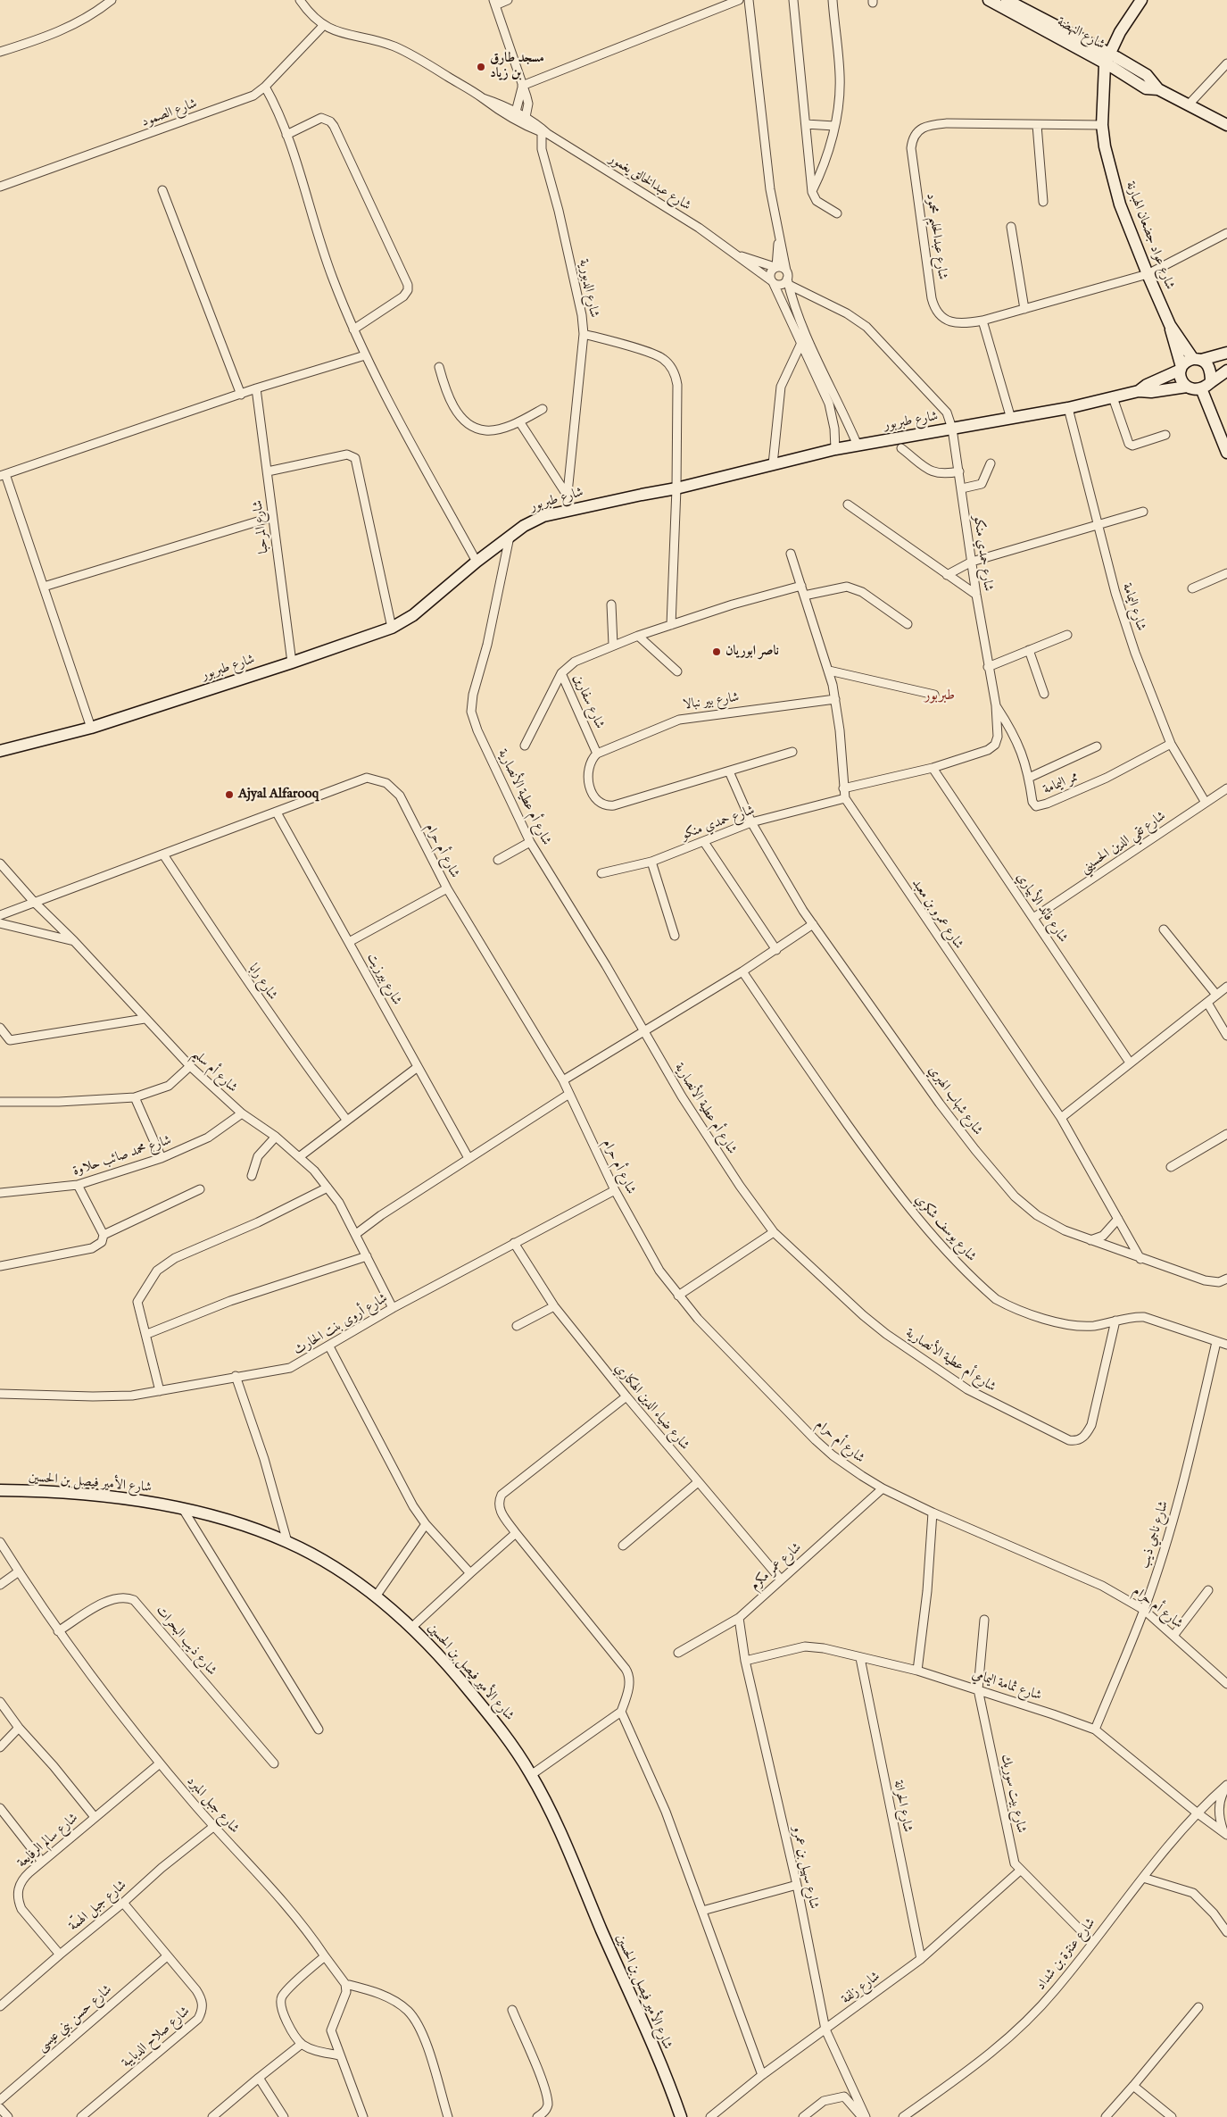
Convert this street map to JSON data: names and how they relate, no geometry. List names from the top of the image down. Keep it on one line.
{"streets":{"street":["شارع النهضة","شارع الصمود","شارع عبدالخالق يغمور","شارع عواد جضعان الهبارنة","شارع عبدالحليم محمود","شارع الدبورية","شارع طبربور","شارع المرحبا","شارع حمدي منكو","شارع اليمامة","شارع سفارين","شارع بير نبالا","ممر اليمامة","شارع أم عطية الأنصارية","شارع تقي الدين الحسيني","شارع أم حرام","شارع فائد الأبياري","شارع عمرو بن معبد","شارع بيرزيت","شارع رابا","شارع أم سليم","شارع شهاب الهبري","شارع محمد صائب حلاوة","شارع يوسف شكري","شارع أروى بنت الحارث","شارع ضياء الدين الهكاري","شارع الأمير فيصل بن الحسين","شارع ناجي ذيب","شارع عمر مكرم","شارع ذيب البحرات","شارع ثمامة اليمامي","شارع بيت سوريك","شارع جبل المبرد","شارع الحرانة","شارع سالم الرفايعة","شارع سهيل بن عمرو","شارع جبل الهمّة","شارع عنترة بن شداد","شارع زلفة","شارع حسن بني عيسى","شارع صلاح الدبايبة"]},"crossings":[["شارع النهضة","شارع عواد جضعان الهبارنة"],["شارع الصمود","شارع عبدالخالق يغمور"],["شارع عبدالخالق يغمور","شارع الدبورية"],["شارع عبدالخالق يغمور","شارع حمدي منكو"],["شارع عواد جضعان الهبارنة","شارع عبدالحليم محمود"],["شارع عواد جضعان الهبارنة","شارع طبربور"],["شارع الدبورية","شارع طبربور"],["شارع طبربور","شارع المرحبا"],["شارع طبربور","شارع حمدي منكو"],["شارع طبربور","شارع اليمامة"],["شارع طبربور","شارع أم عطية الأنصارية"],["شارع حمدي منكو","ممر اليمامة"],["شارع حمدي منكو","شارع فائد الأبياري"],["شارع حمدي منكو","شارع عمرو بن معبد"],["شارع حمدي منكو","شارع شهاب الهبري"],["شارع اليمامة","ممر اليمامة"],["شارع اليمامة","شارع تقي الدين الحسيني"],["شارع سفارين","شارع بير نبالا"],["شارع سفارين","شارع عمرو بن معبد"],["شارع بير نبالا","شارع عمرو بن معبد"],["شارع أم عطية الأنصارية","شارع يوسف شكري"],["شارع تقي الدين الحسيني","شارع فائد الأبياري"],["شارع أم حرام","شارع بيرزيت"],["شارع أم حرام","شارع رابا"],["شارع أم حرام","شارع أم سليم"],["شارع أم حرام","شارع أروى بنت الحارث"],["شارع أم حرام","شارع ناجي ذيب"],["شارع أم حرام","شارع عمر مكرم"],["شارع عمرو بن معبد","شارع شهاب الهبري"],["شارع أم سليم","شارع محمد صائب حلاوة"],["شارع أم سليم","شارع أروى بنت الحارث"],["شارع يوسف شكري","شارع ناجي ذيب"],["شارع أروى بنت الحارث","شارع ضياء الدين الهكاري"],["شارع ضياء الدين الهكاري","شارع عمر مكرم"],["شارع ناجي ذيب","شارع ثمامة اليمامي"],["شارع عمر مكرم","شارع سهيل بن عمرو"],["شارع ذيب البحرات","شارع جبل المبرد"],["شارع ثمامة اليمامي","شارع بيت سوريك"],["شارع ثمامة اليمامي","شارع الحرانة"],["شارع ثمامة اليمامي","شارع سهيل بن عمرو"],["شارع ثمامة اليمامي","شارع عنترة بن شداد"],["شارع بيت سوريك","شارع عنترة بن شداد"],["شارع بيت سوريك","شارع زلفة"],["شارع جبل المبرد","شارع سالم الرفايعة"],["شارع جبل المبرد","شارع جبل الهمّة"],["شارع الحرانة","شارع زلفة"],["شارع سالم الرفايعة","شارع جبل الهمّة"],["شارع سهيل بن عمرو","شارع زلفة"],["شارع جبل الهمّة","شارع صلاح الدبايبة"],["شارع حسن بني عيسى","شارع صلاح الدبايبة"]],"districts":["طبربور"],"places":["مسجد طارق بن زياد","ناصر ابوريان","Ajyal Alfarooq"]}
